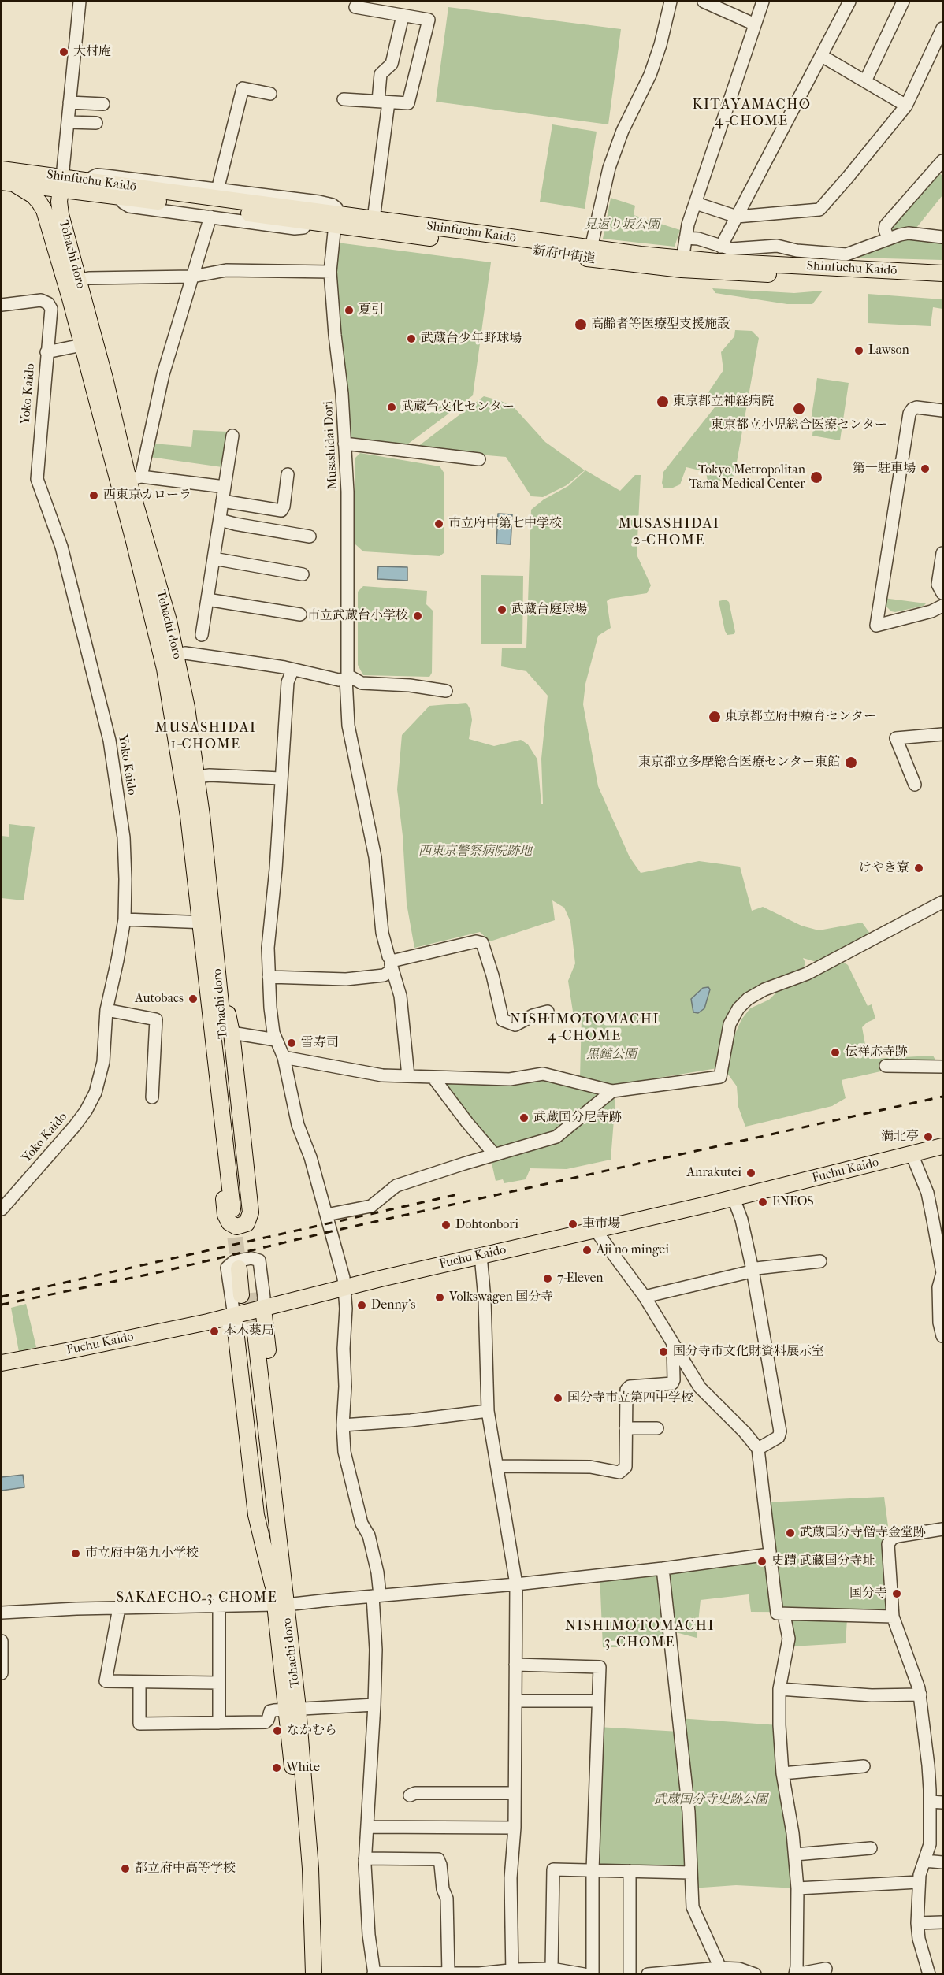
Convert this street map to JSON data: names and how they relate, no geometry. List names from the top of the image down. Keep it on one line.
{"streets":{"main road":["Shinfuchu Kaidō","Tohachi doro","新府中街道","Fuchu Kaido"],"street":["Yoko Kaido","Musashidai Dori"]},"crossings":[["Shinfuchu Kaidō","Tohachi doro"],["Shinfuchu Kaidō","新府中街道"],["Shinfuchu Kaidō","Musashidai Dori"],["新府中街道","Musashidai Dori"]],"districts":["KITAYAMACHO 4-CHOME","MUSASHIDAI 2-CHOME","MUSASHIDAI 1-CHOME","NISHIMOTOMACHI 4-CHOME","SAKAECHO 3-CHOME","NISHIMOTOMACHI 3-CHOME"],"parks":["見返り坂公園","西東京警察病院跡地","黒鐘公園","武蔵国分寺史跡公園"],"places":["大村庵","夏引","高齢者等医療型支援施設","武蔵台少年野球場","Lawson","東京都立神経病院","武蔵台文化センター","東京都立小児総合医療センター","第一駐車場","Tokyo Metropolitan Tama Medical Center","西東京カローラ","市立府中第七中学校","武蔵台庭球場","市立武蔵台小学校","東京都立府中療育センター","東京都立多摩総合医療センター東館","けやき寮","Autobacs","雪寿司","伝祥応寺跡","武蔵国分尼寺跡","満北亭","Anrakutei","ENEOS","車市場","Dohtonbori","Aji no mingei","7-Eleven","Volkswagen 国分寺","Denny's","本木薬局","国分寺市文化財資料展示室","国分寺市立第四中学校","武蔵国分寺僧寺金堂跡","市立府中第九小学校","史蹟 武藏国分寺址","国分寺","なかむら","White","都立府中高等学校"]}
